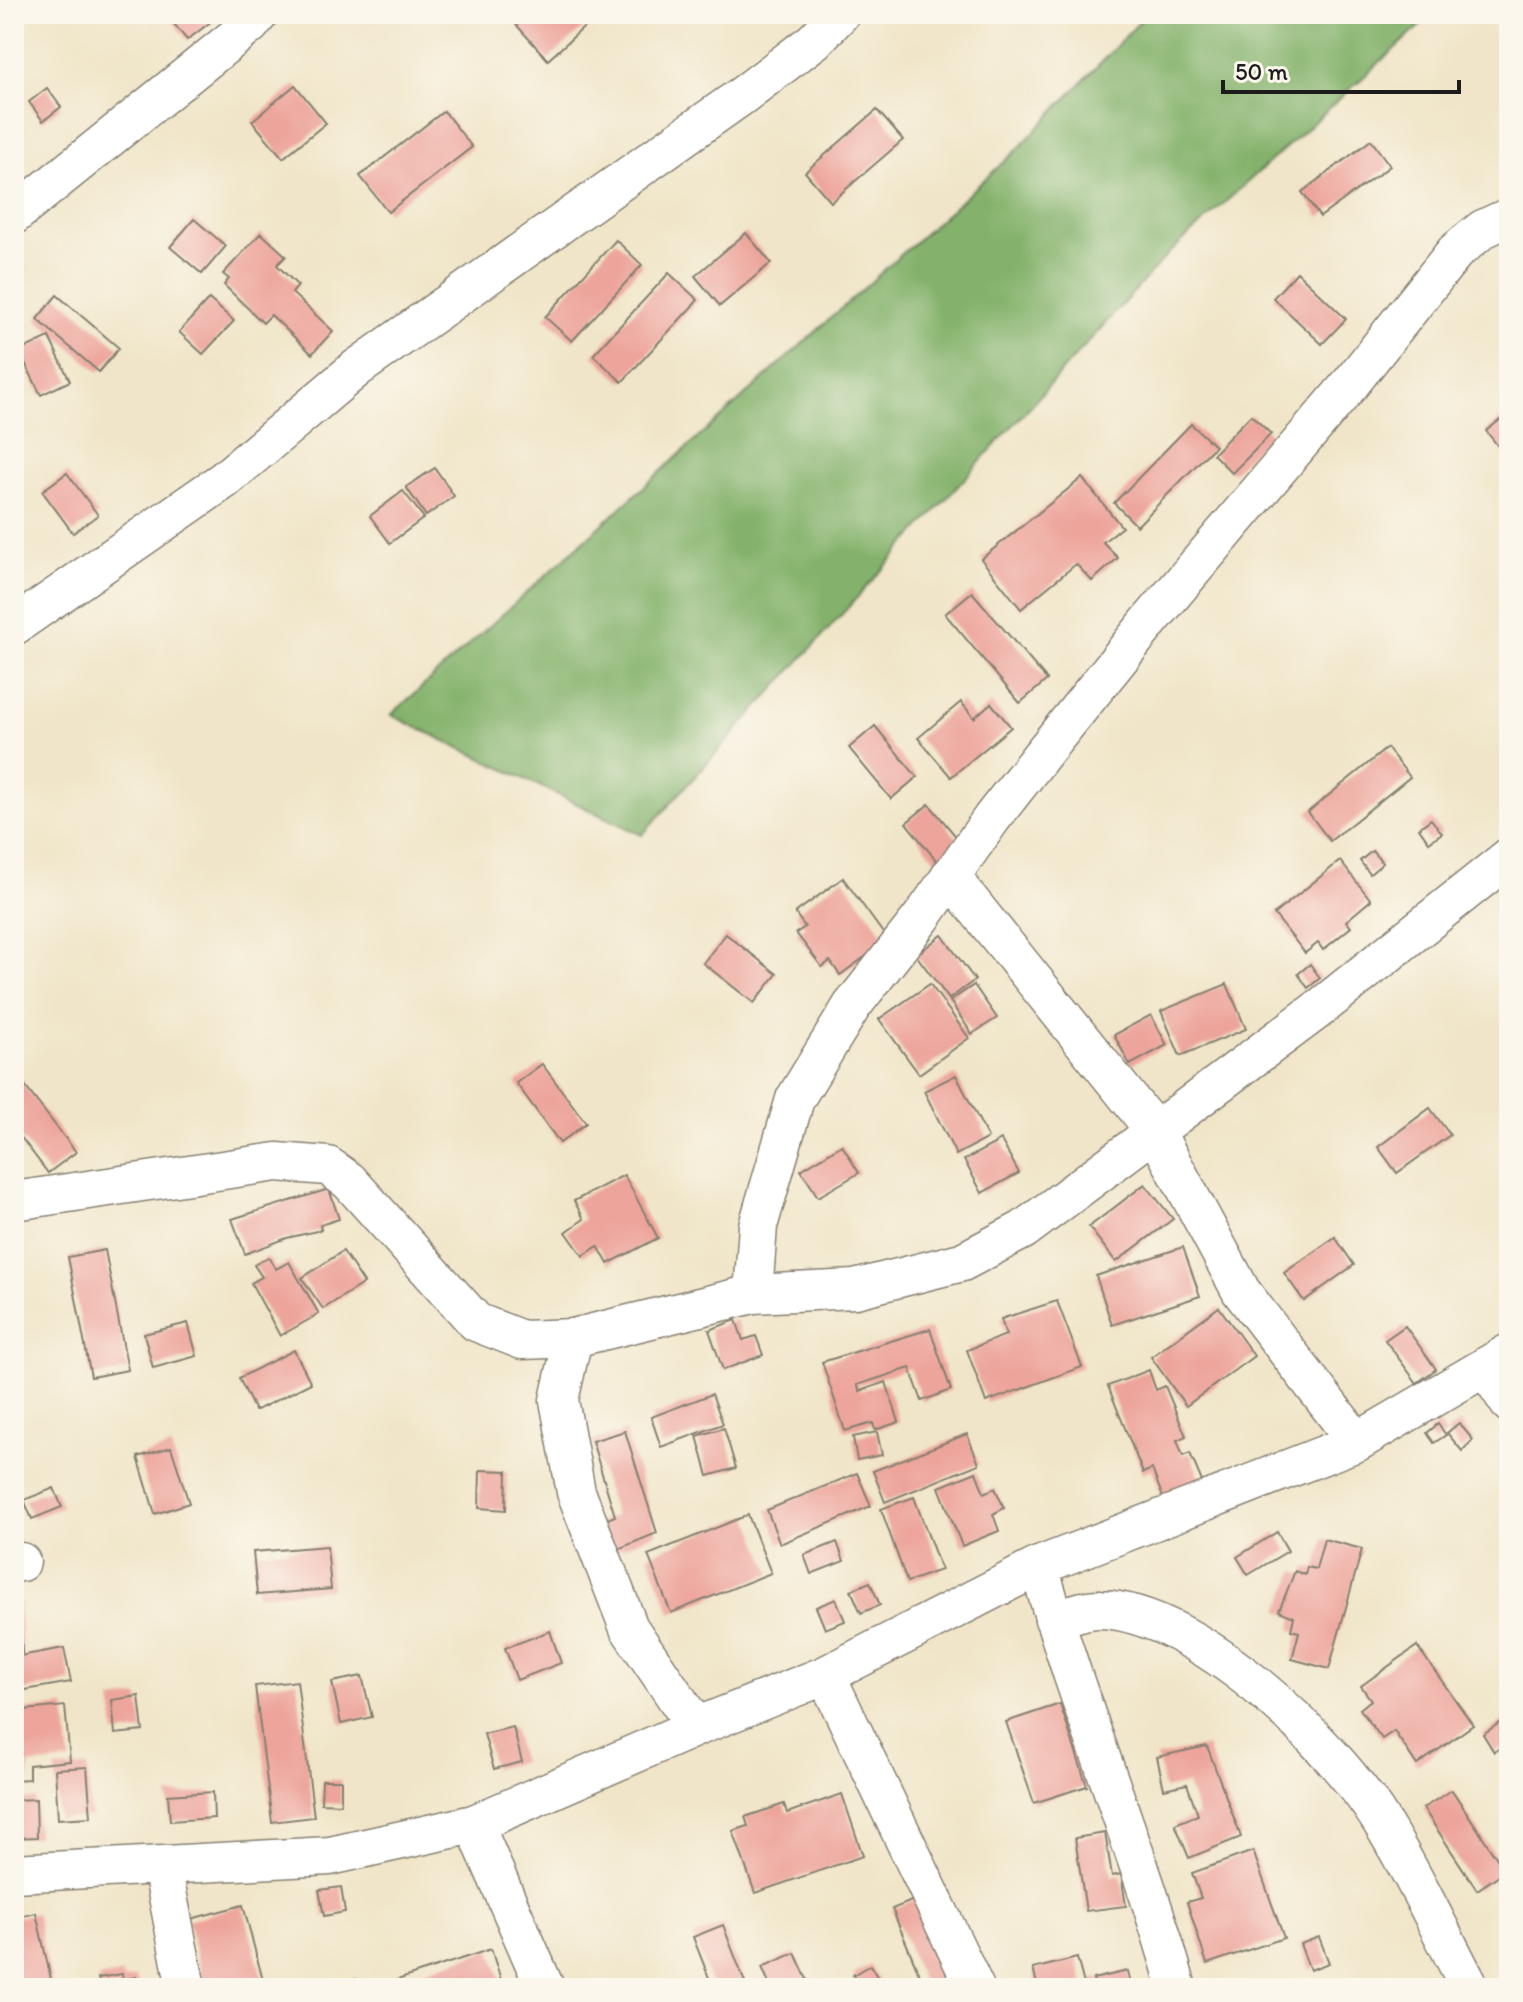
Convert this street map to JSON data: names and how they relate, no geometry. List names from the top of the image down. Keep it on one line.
{"scale_bar":"50 m"}
